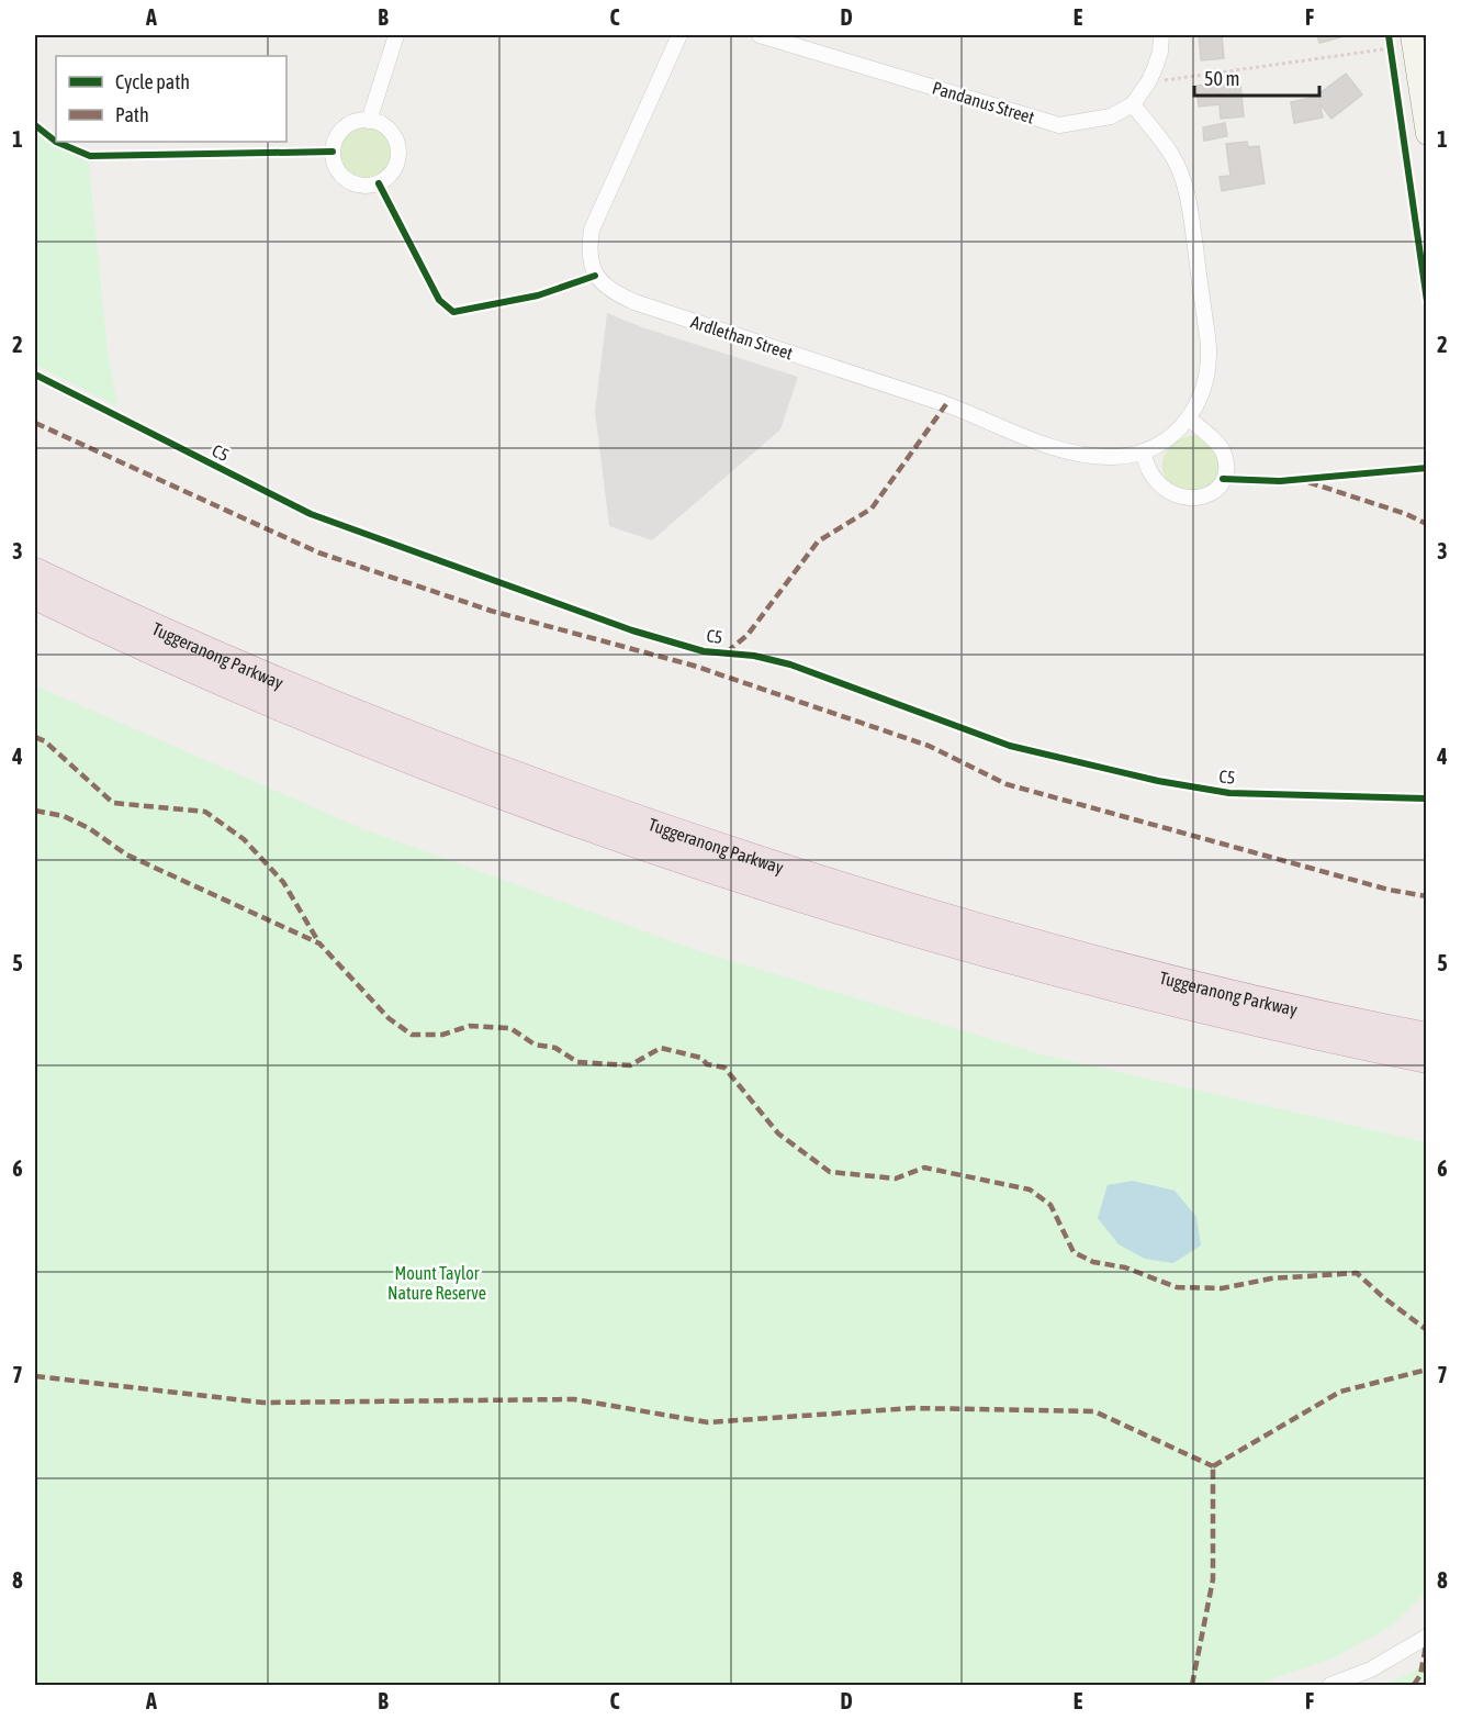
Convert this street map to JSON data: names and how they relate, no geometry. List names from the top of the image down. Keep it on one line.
{"streets":{"highway":["Tuggeranong Parkway"],"street":["Pandanus Street","Ardlethan Street"],"cycle path":["C5"]},"crossings":[["Pandanus Street","Ardlethan Street"]],"parks":["Mount Taylor Nature Reserve"],"legend":["Cycle path","Path"],"scale_bar":"50 m","grid":{"columns":["A","B","C","D","E","F"],"rows":["1","2","3","4","5","6","7","8"]}}
